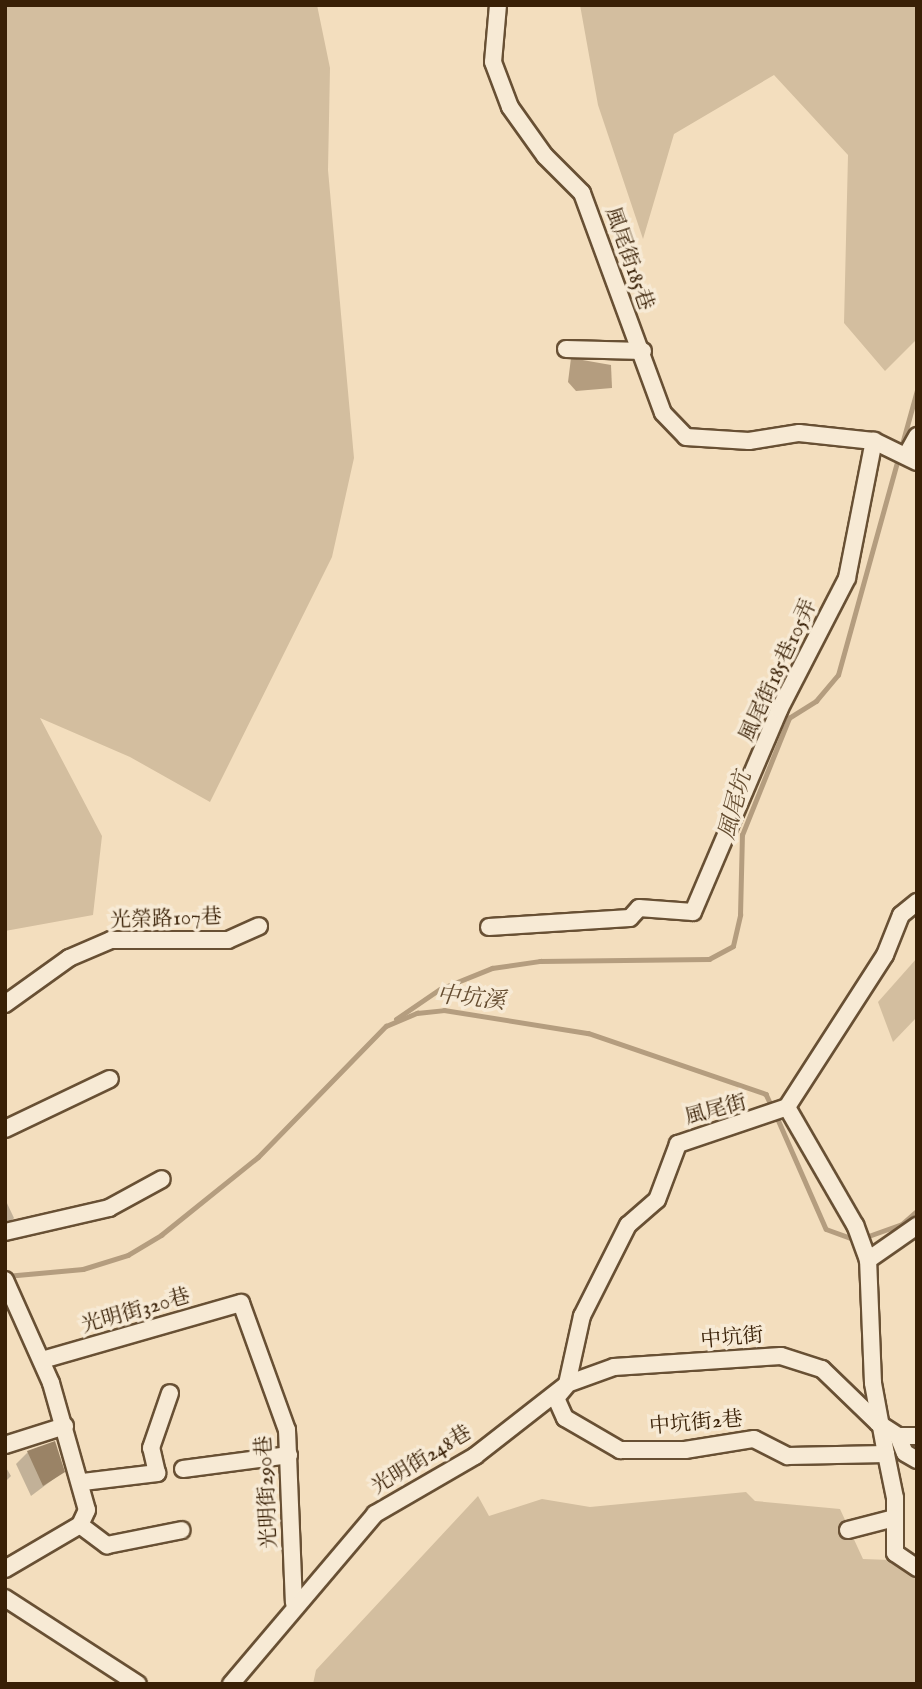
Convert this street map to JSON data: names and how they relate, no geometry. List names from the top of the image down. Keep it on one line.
{"streets":{"street":["風尾街185巷","風尾街185巷105弄","光榮路107巷","風尾街","光明街320巷","中坑街","中坑街2巷","光明街248巷","光明街290巷"]},"crossings":[["風尾街185巷","風尾街185巷105弄"],["風尾街","中坑街"],["風尾街","中坑街2巷"],["風尾街","光明街248巷"],["光明街320巷","光明街290巷"],["中坑街","中坑街2巷"],["中坑街","光明街248巷"],["中坑街2巷","光明街248巷"],["光明街248巷","光明街290巷"]],"water":["風尾坑","中坑溪"]}
